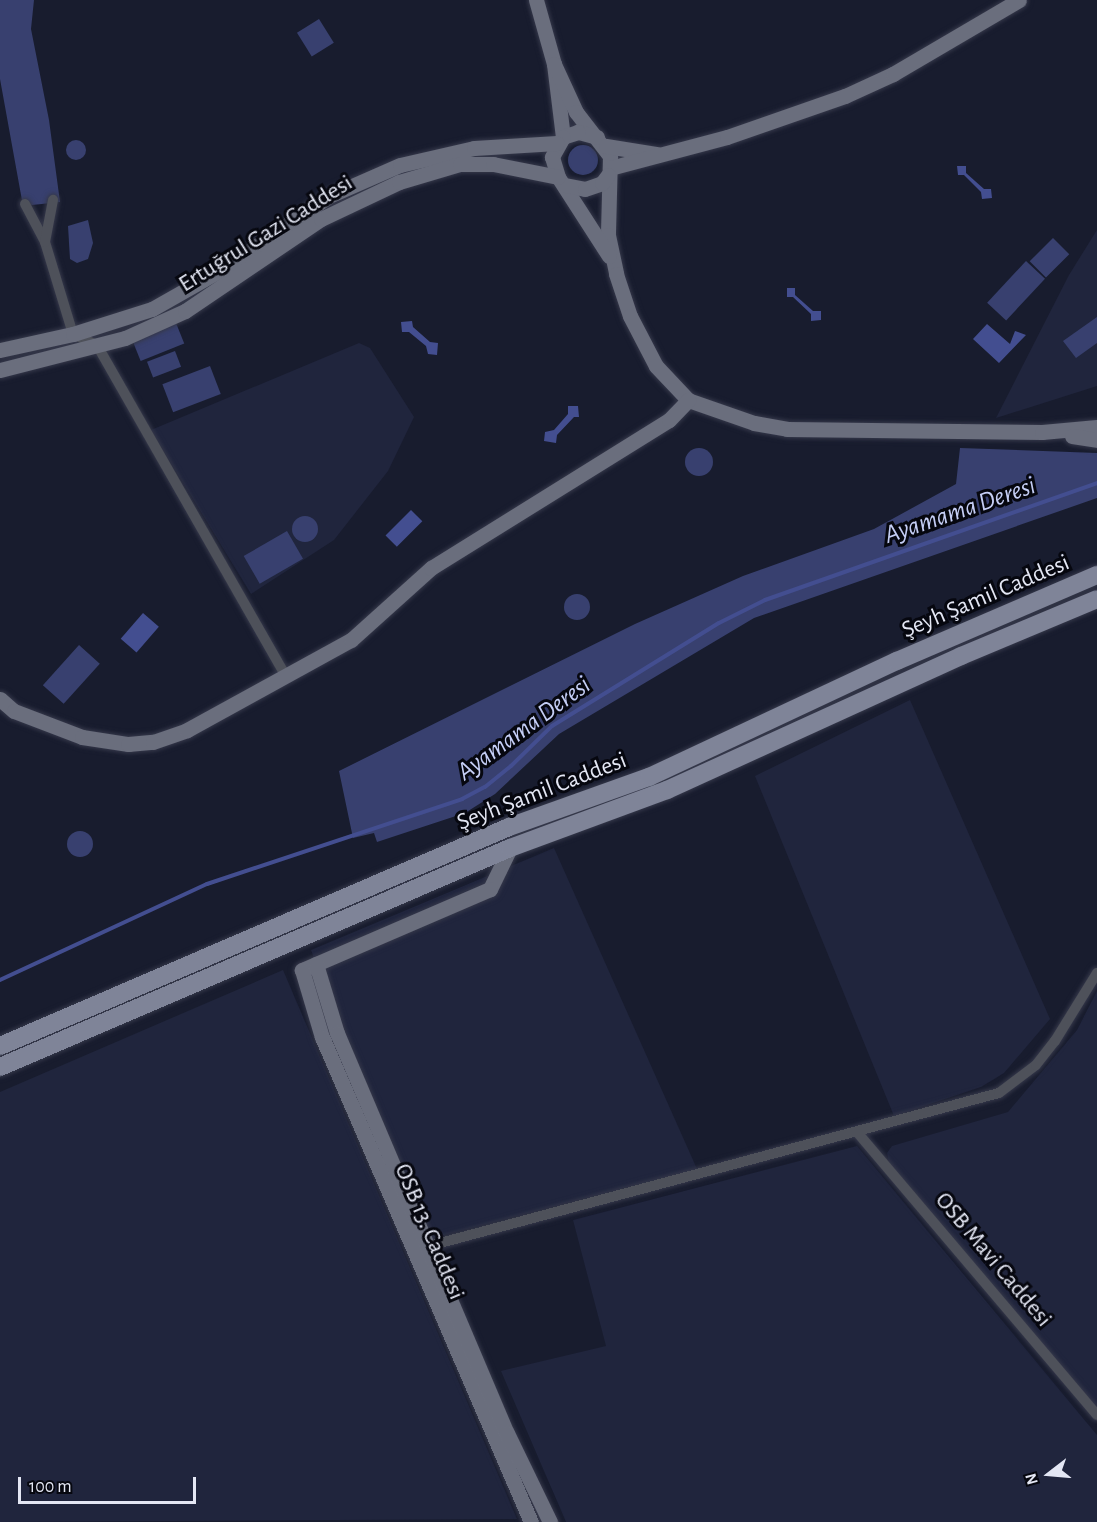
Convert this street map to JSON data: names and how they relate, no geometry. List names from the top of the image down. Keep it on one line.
{"streets":{"main road":["Şeyh Şamil Caddesi"],"street":["Ertuğrul Gazi Caddesi","OSB 13. Caddesi","OSB Mavi Caddesi"]},"water":["Ayamama Deresi"],"scale_bar":"100 m","north":"left"}
